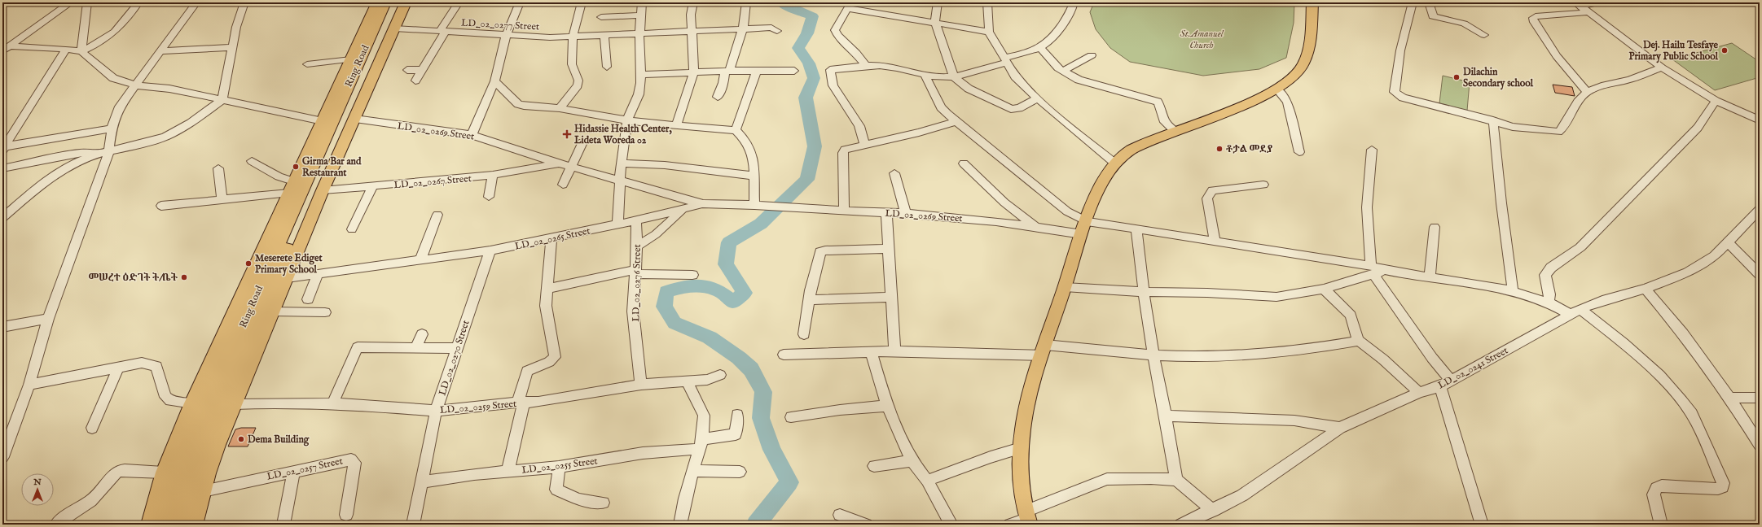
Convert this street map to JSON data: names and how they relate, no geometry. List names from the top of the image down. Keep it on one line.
{"streets":{"highway":["Ring Road"],"street":["LD_02_0277 Street","LD_02_0269 Street","LD_02_0267 Street","LD_02_0265 Street","LD_02_0276 Street","LD_02_0270 Street","LD_02_0241 Street","LD_02_0259 Street","LD_02_0255 Street","LD_02_0257 Street"]},"crossings":[["LD_02_0269 Street","LD_02_0267 Street"],["LD_02_0269 Street","LD_02_0265 Street"],["LD_02_0265 Street","LD_02_0276 Street"],["LD_02_0265 Street","LD_02_0270 Street"],["LD_02_0276 Street","LD_02_0259 Street"],["LD_02_0270 Street","LD_02_0259 Street"],["LD_02_0270 Street","LD_02_0255 Street"]],"parks":["St.Amanuel Church"],"places":{"other":["Dej. Hailu Tesfaye Primary Public School","Dilachin Secondary school","ቶታል መደያ","Girma Bar and Restaurant","Meserete Ediget Primary School","መሠረተ ዕድገት ት/ቤት","Dema Building"],"health":["Hidassie Health Center, Lideta Woreda 02"]},"north":"top"}
